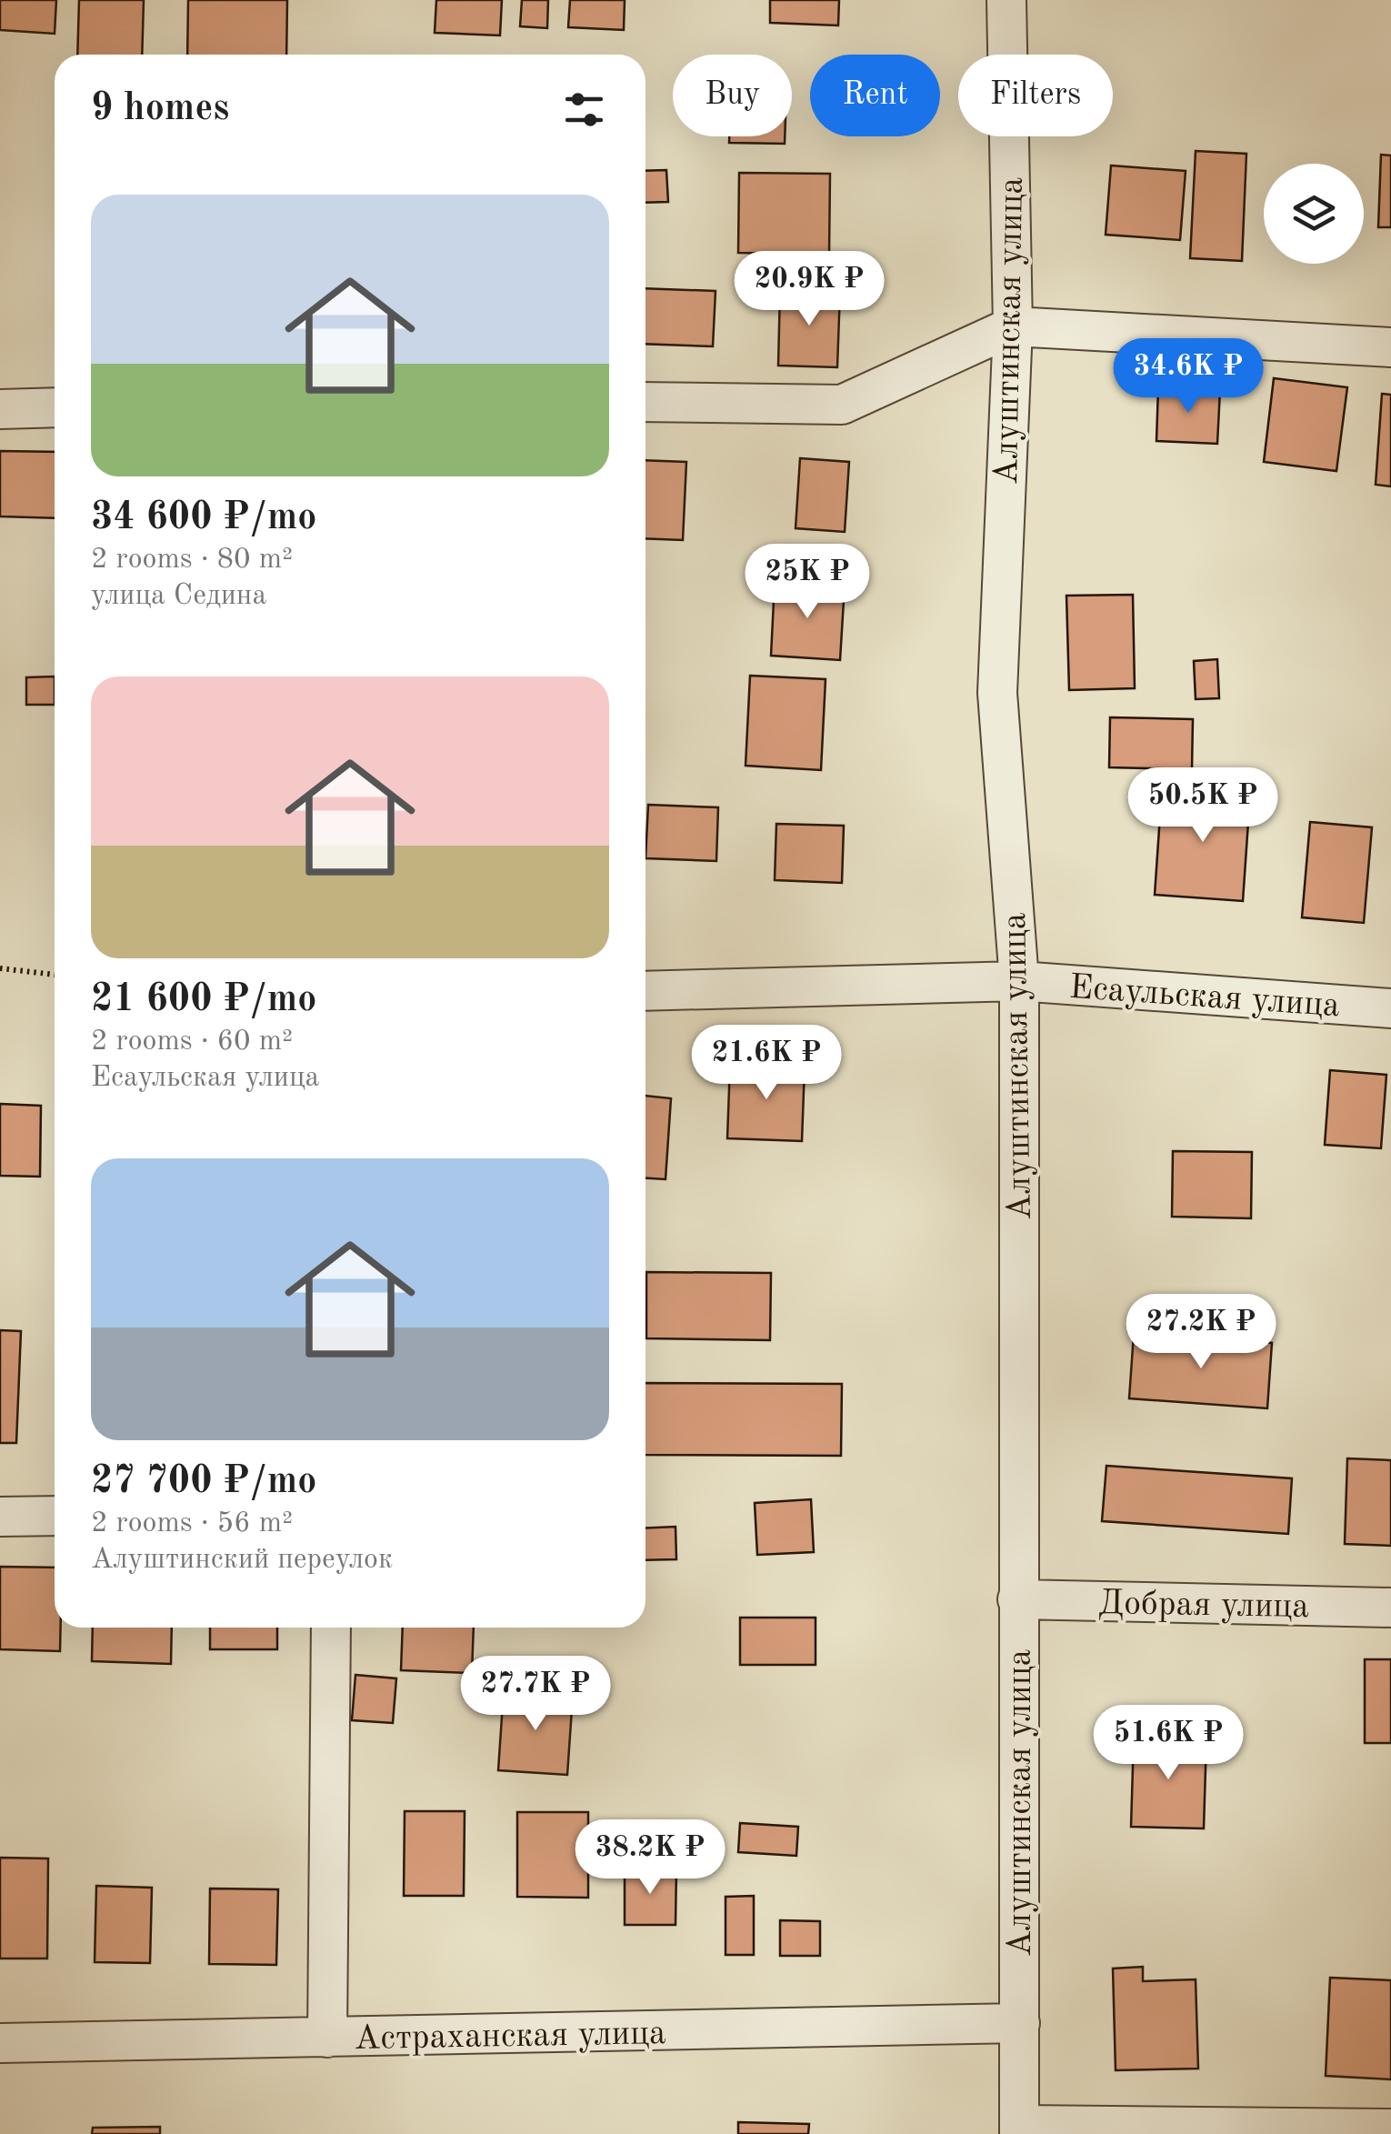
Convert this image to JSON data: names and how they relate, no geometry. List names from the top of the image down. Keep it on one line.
{"streets":{"street":["Алуштинская улица","Есаульская улица","Добрая улица","Астраханская улица"]},"crossings":[["Алуштинская улица","Есаульская улица"],["Алуштинская улица","Добрая улица"],["Алуштинская улица","Астраханская улица"]],"page":{"chip":["Buy","Rent","Filters"],"heading":"9 homes","list":[{"name":"34 600 ₽/mo","note":"2 rooms · 80 m² · улица Седина"},{"name":"21 600 ₽/mo","note":"2 rooms · 60 m² · Есаульская улица"},{"name":"27 700 ₽/mo","note":"2 rooms · 56 m² · Алуштинский переулок"}],"price":["20.9K ₽","34.6K ₽","25K ₽","50.5K ₽","21.6K ₽","27.2K ₽","27.7K ₽","51.6K ₽","38.2K ₽"]}}
